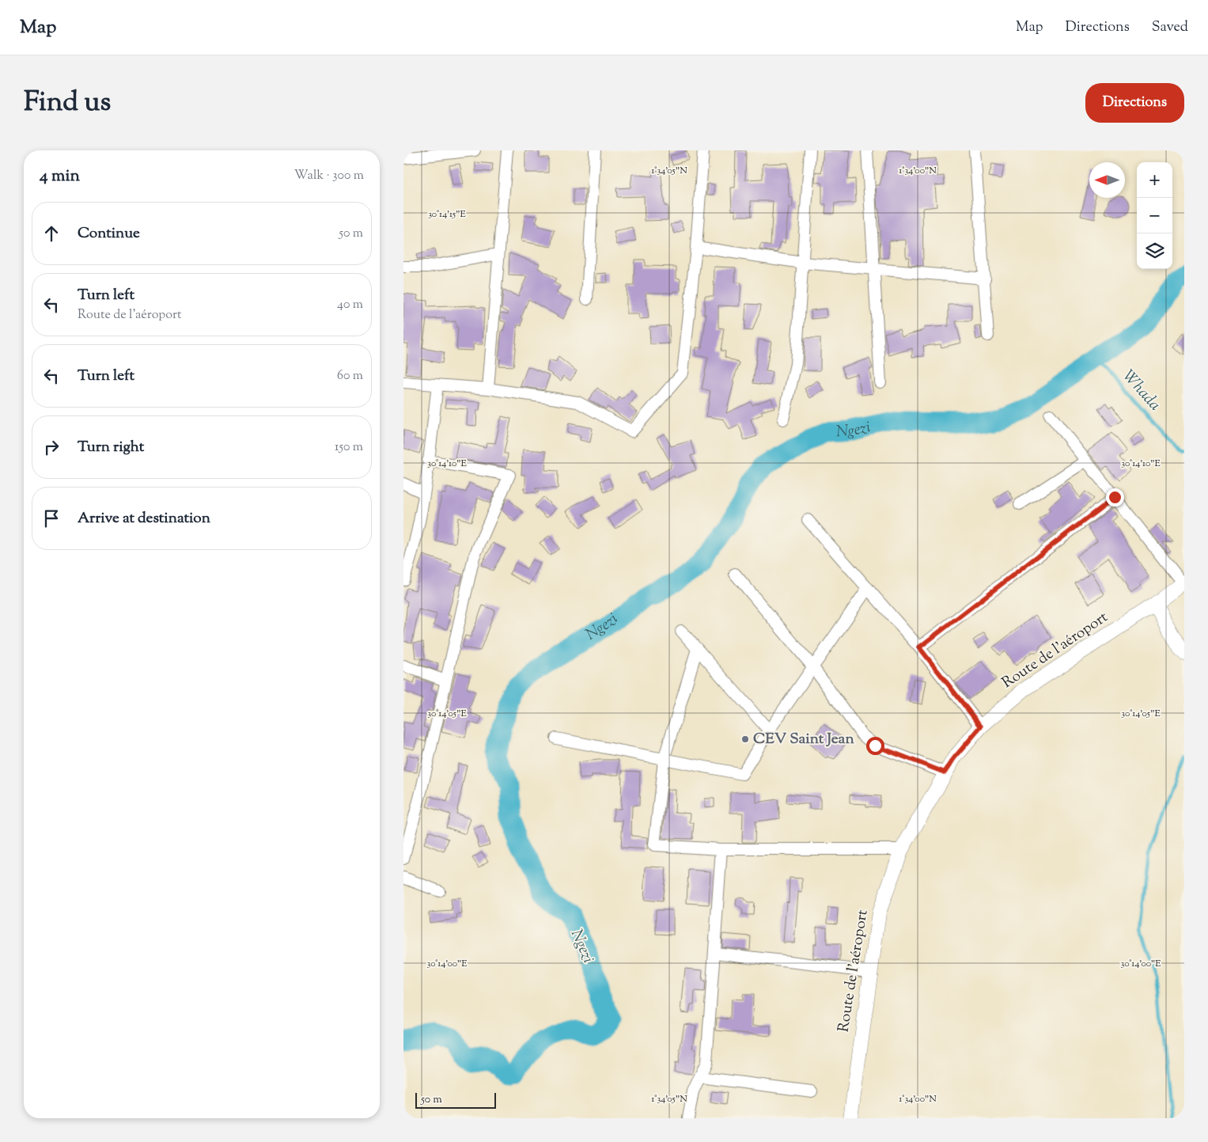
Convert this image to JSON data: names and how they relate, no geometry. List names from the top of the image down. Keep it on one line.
{"streets":{"street":["Route de l'aéroport"]},"water":["Whada","Ngezi"],"places":["CEV Saint Jean"],"scale_bar":"50 m","north":"left","page":{"header":"Map","nav":["Map","Directions","Saved"],"title":"Find us","buttons":"Directions","heading":["4 min","Walk · 300 m"],"map_buttons":["+","−"],"list":[["Continue","50 m"],["Turn left","Route de l'aéroport","40 m"],["Turn left","60 m"],["Turn right","150 m"],"Arrive at destination"],"scale":"50 m"},"coordinates":["1°34'05\"N","1°34'00\"N","30°14'15\"E","30°14'10\"E","30°14'05\"E","30°14'00\"E"]}
